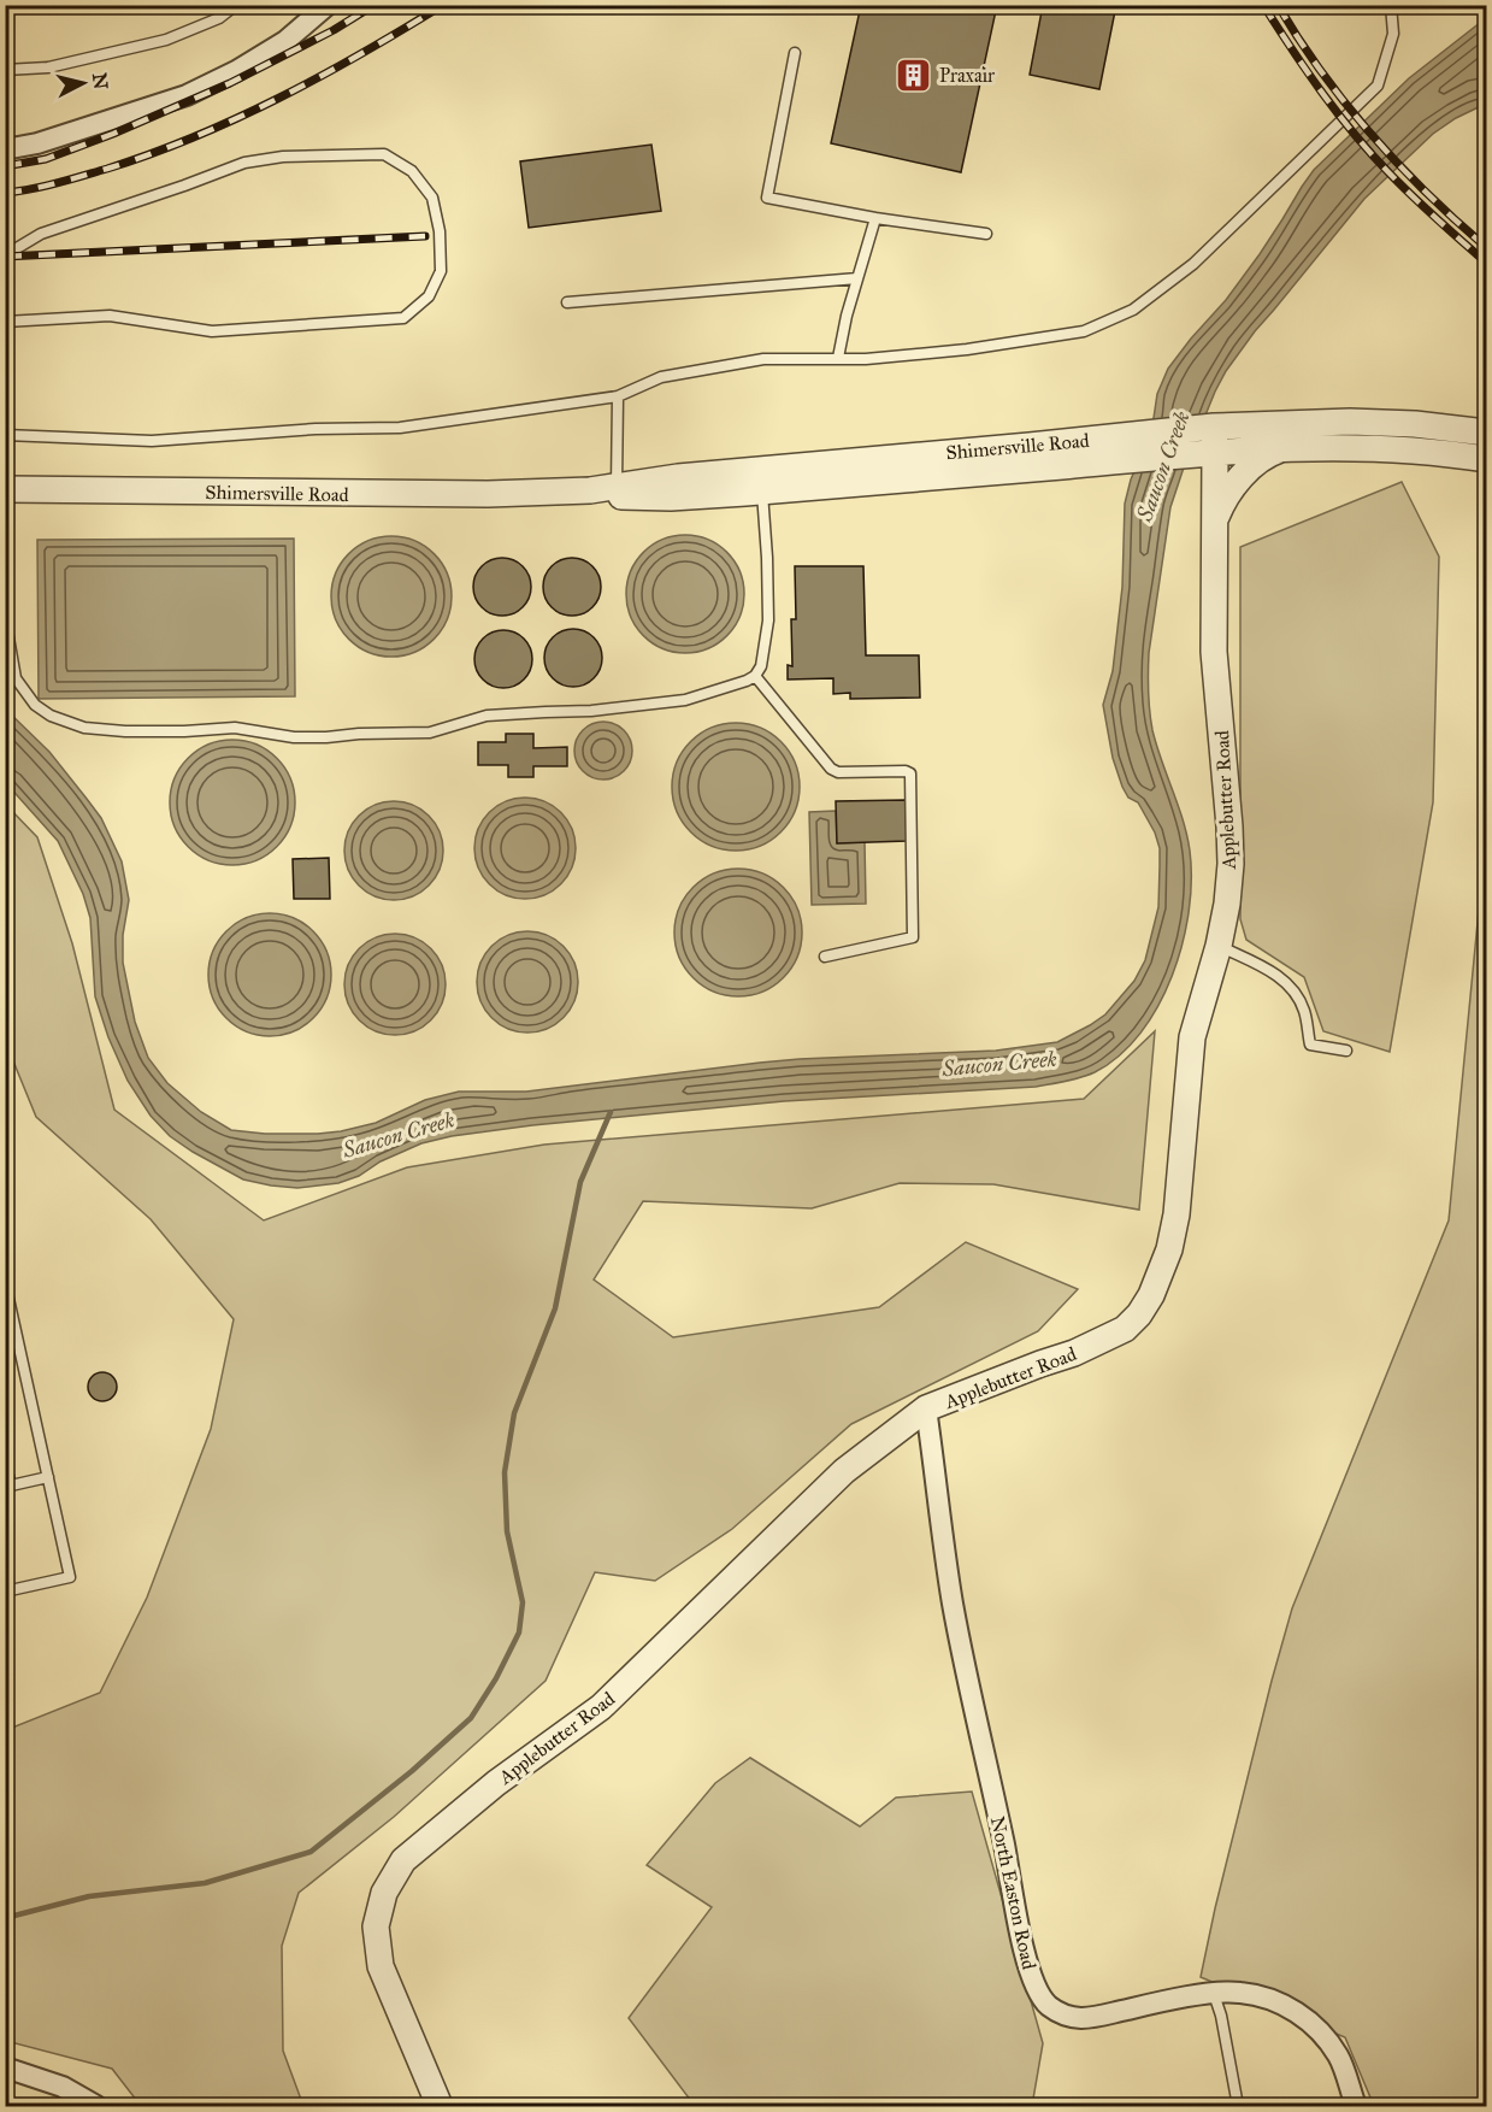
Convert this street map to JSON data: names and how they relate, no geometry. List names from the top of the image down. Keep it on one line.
{"streets":{"street":["Shimersville Road","Applebutter Road","North Easton Road"]},"crossings":[["Shimersville Road","Applebutter Road"],["Applebutter Road","North Easton Road"]],"water":["Saucon Creek"],"places":{"building":["Praxair"]},"north":"right"}
